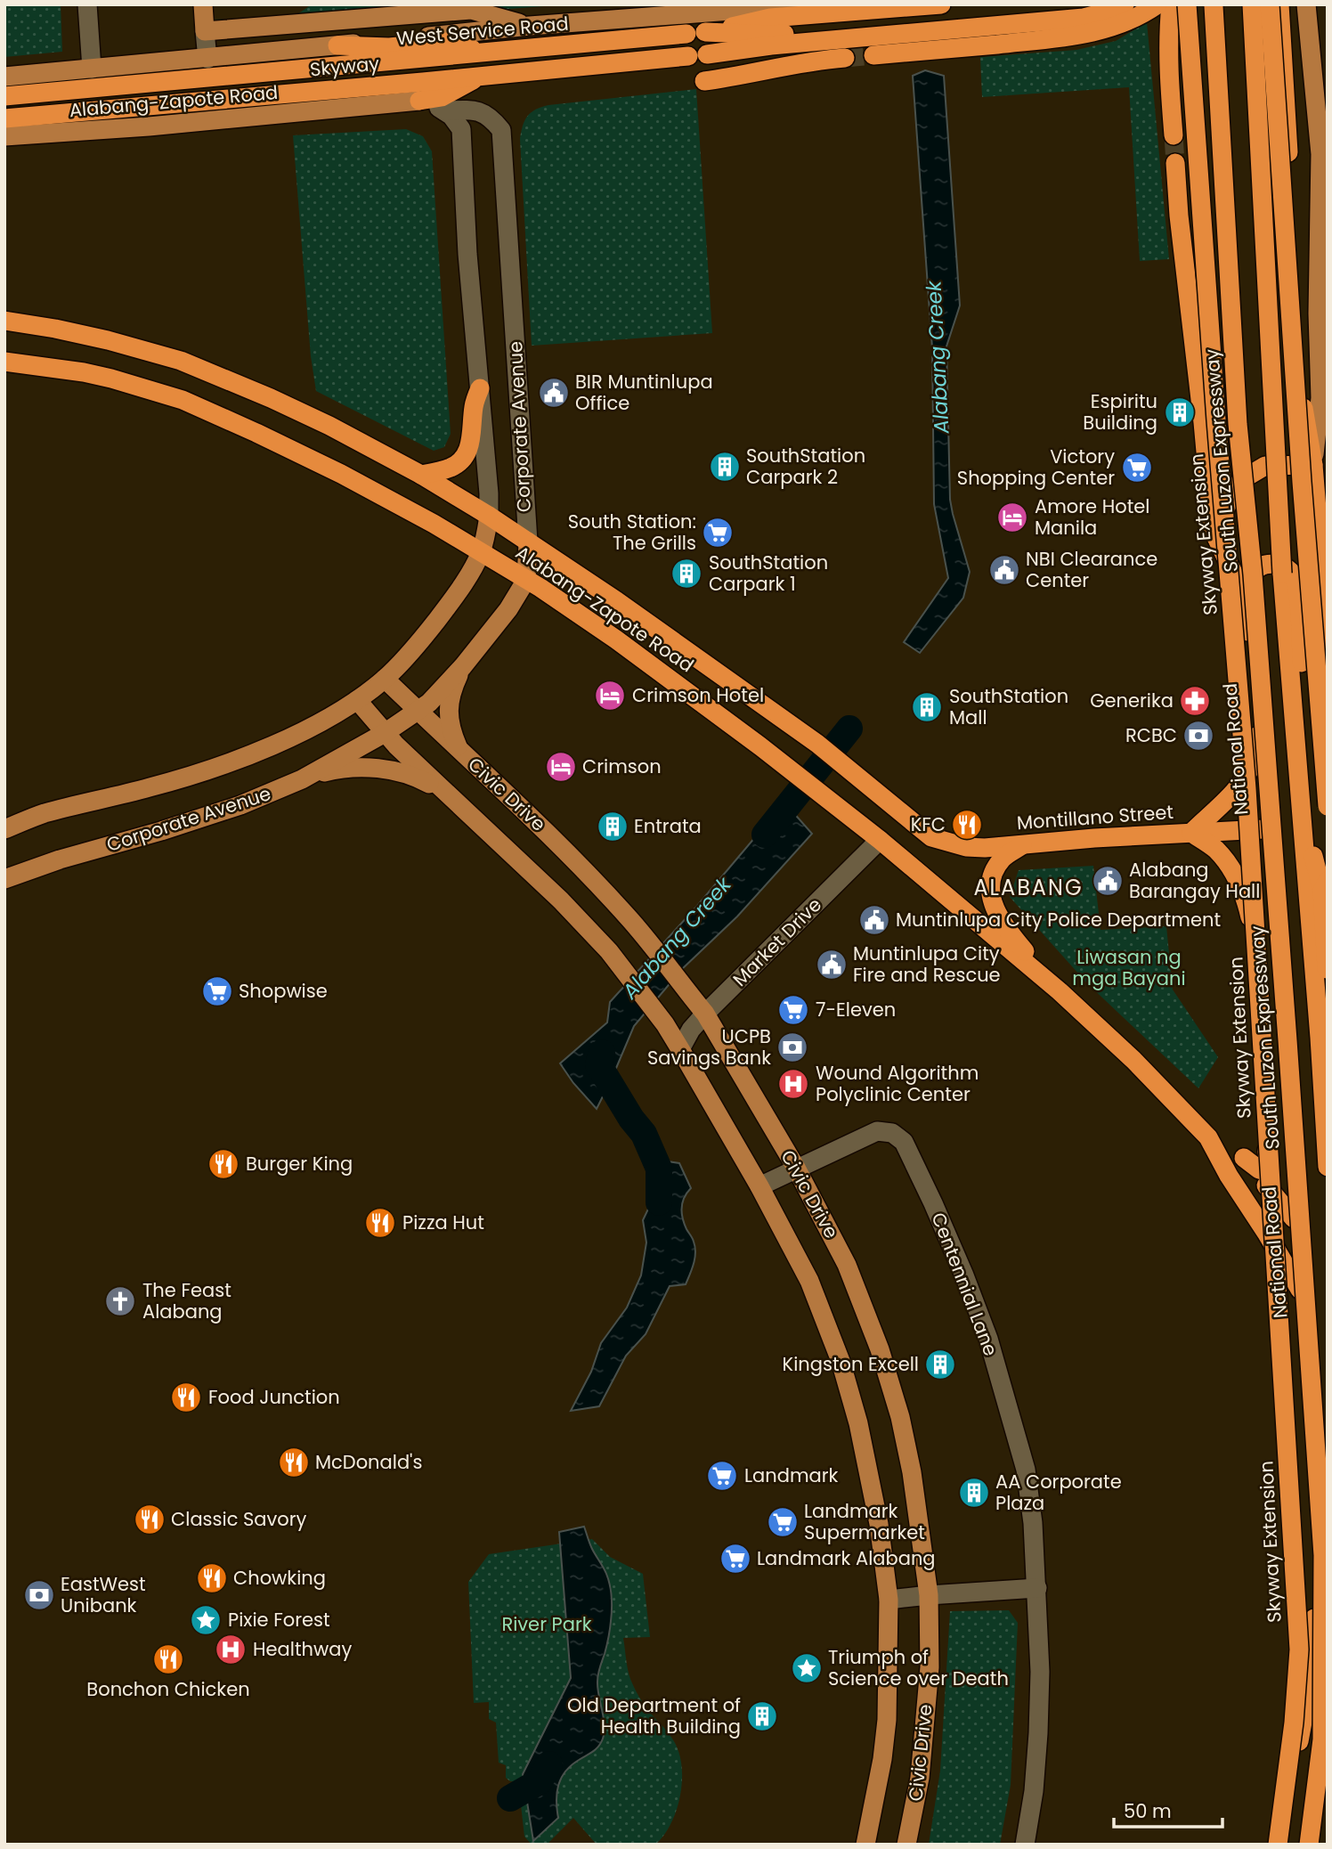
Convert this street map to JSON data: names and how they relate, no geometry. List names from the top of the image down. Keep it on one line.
{"streets":{"highway":["Skyway","Alabang-Zapote Road","South Luzon Expressway","Skyway Extension","National Road","Montillano Street"],"main road":["West Service Road","Corporate Avenue","Civic Drive"],"street":["Market Drive","Centennial Lane"]},"crossings":[["Alabang-Zapote Road","Corporate Avenue"],["Alabang-Zapote Road","National Road"],["Alabang-Zapote Road","Montillano Street"],["Alabang-Zapote Road","Market Drive"],["Corporate Avenue","Civic Drive"],["National Road","Montillano Street"],["Civic Drive","Market Drive"],["Civic Drive","Centennial Lane"]],"districts":["ALABANG"],"water":["Alabang Creek"],"parks":["Liwasan ng mga Bayani","River Park"],"places":{"public building":["BIR Muntinlupa Office","NBI Clearance Center","Alabang Barangay Hall","Muntinlupa City Police Department","Muntinlupa City Fire and Rescue"],"building":["Espiritu Building","SouthStation Carpark 2","SouthStation Carpark 1","SouthStation Mall","Entrata","Kingston Excell","AA Corporate Plaza","Old Department of Health Building"],"supermarket":["Victory Shopping Center","South Station: The Grills","Shopwise","7-Eleven","Landmark","Landmark Supermarket","Landmark Alabang"],"hotel":["Amore Hotel Manila","Crimson Hotel","Crimson"],"pharmacy":["Generika"],"bank":["RCBC","UCPB Savings Bank","EastWest Unibank"],"restaurant":["KFC","Burger King","Pizza Hut","Food Junction","McDonald's","Classic Savory","Chowking","Bonchon Chicken"],"hospital":["Wound Algorithm Polyclinic Center","Healthway"],"church":["The Feast Alabang"],"place":["Pixie Forest","Triumph of Science over Death"]},"scale_bar":"50 m"}
